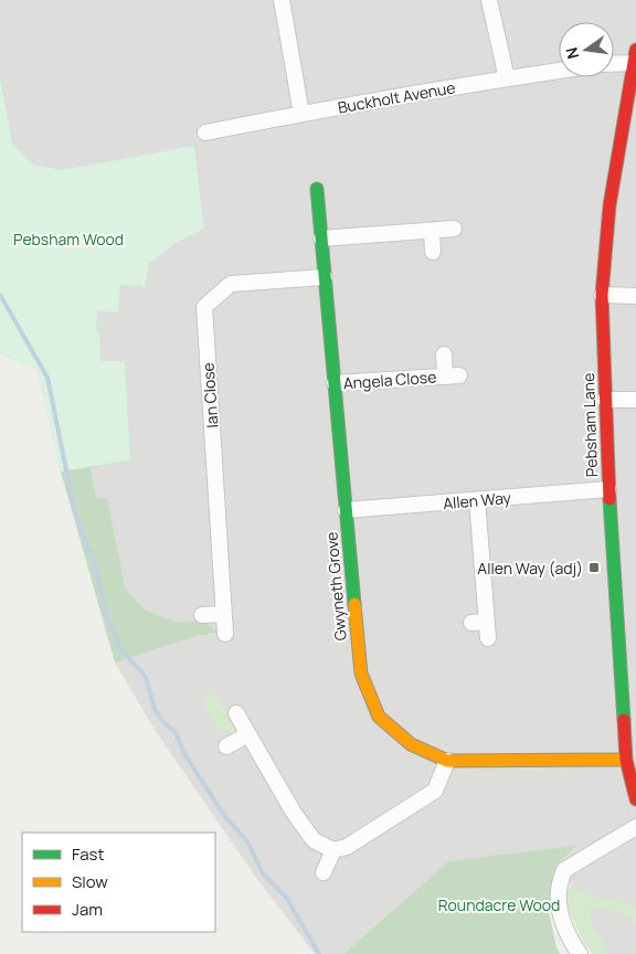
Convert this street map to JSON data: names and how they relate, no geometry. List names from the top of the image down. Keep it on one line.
{"streets":{"street":["Buckholt Avenue","Angela Close","Ian Close","Pebsham Lane","Allen Way","Gwyneth Grove"]},"crossings":[["Angela Close","Gwyneth Grove"],["Ian Close","Gwyneth Grove"],["Pebsham Lane","Allen Way"],["Pebsham Lane","Gwyneth Grove"],["Allen Way","Gwyneth Grove"]],"parks":["Pebsham Wood","Roundacre Wood"],"places":{"transit":["Allen Way (adj)"]},"legend":["Fast","Slow","Jam"],"north":"left"}
